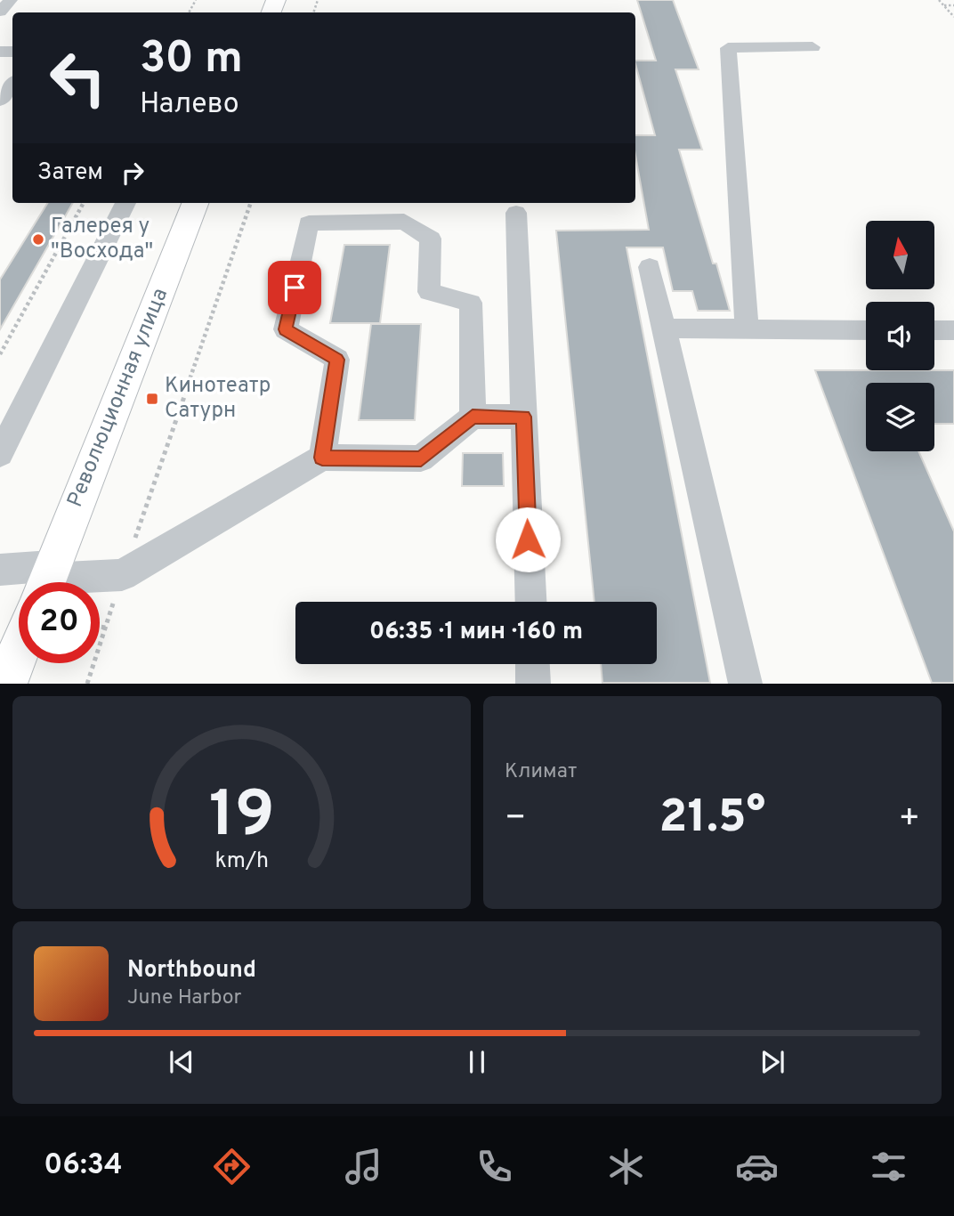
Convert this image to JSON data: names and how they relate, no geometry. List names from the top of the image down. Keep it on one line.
{"streets":{"main road":["Революционная улица"]},"places":{"other":["Галерея у \"Восхода\""],"transit":["Кинотеатр Сатурн"]},"north":"top","page":{"turn":["30 m","Налево"],"then":"Затем","limit":"20","trip":"06:35 · 1 мин · 160 m","tile":"Климат","heat":["−","21.5°","+"],"song":["Northbound","June Harbor"],"tabs":"06:34","gauge":["19","km/h"]}}
